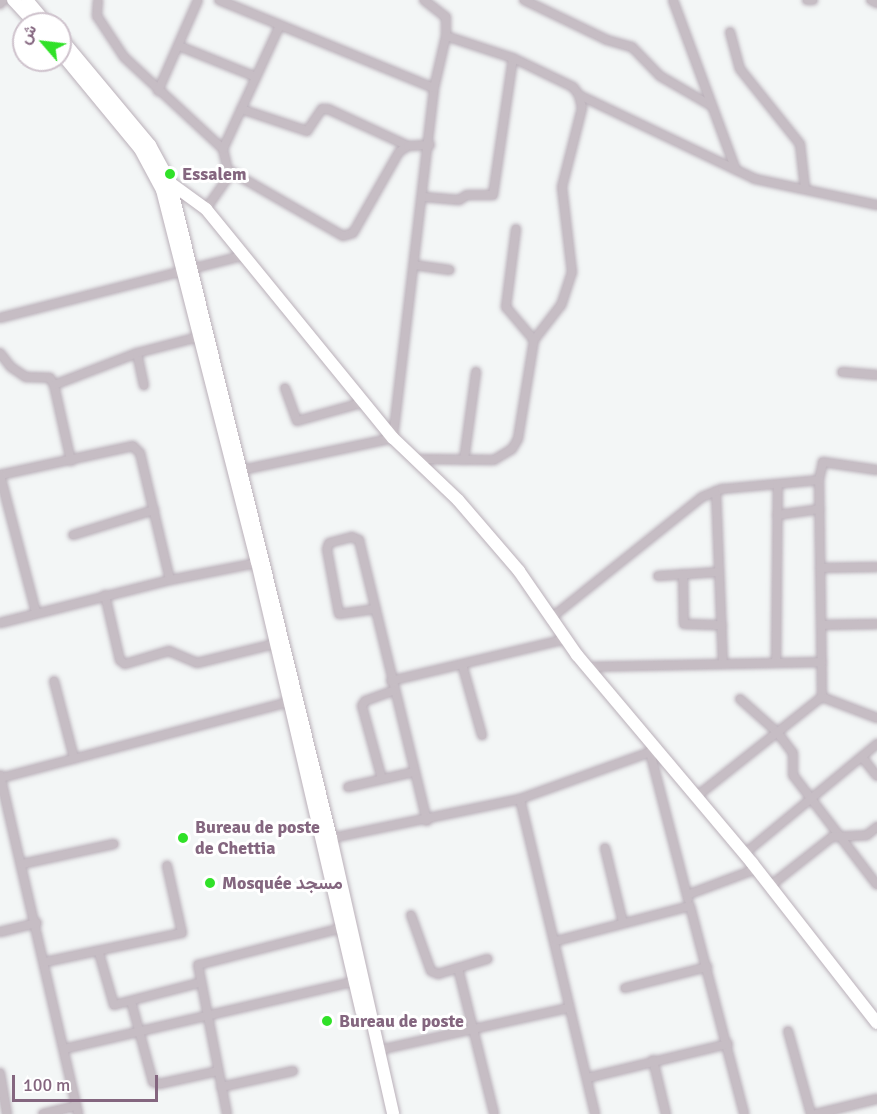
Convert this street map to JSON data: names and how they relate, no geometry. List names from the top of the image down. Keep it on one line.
{"places":["Essalem","Bureau de poste de Chettia","Mosquée مسجد","Bureau de poste"],"scale_bar":"100 m","north":"top left"}
